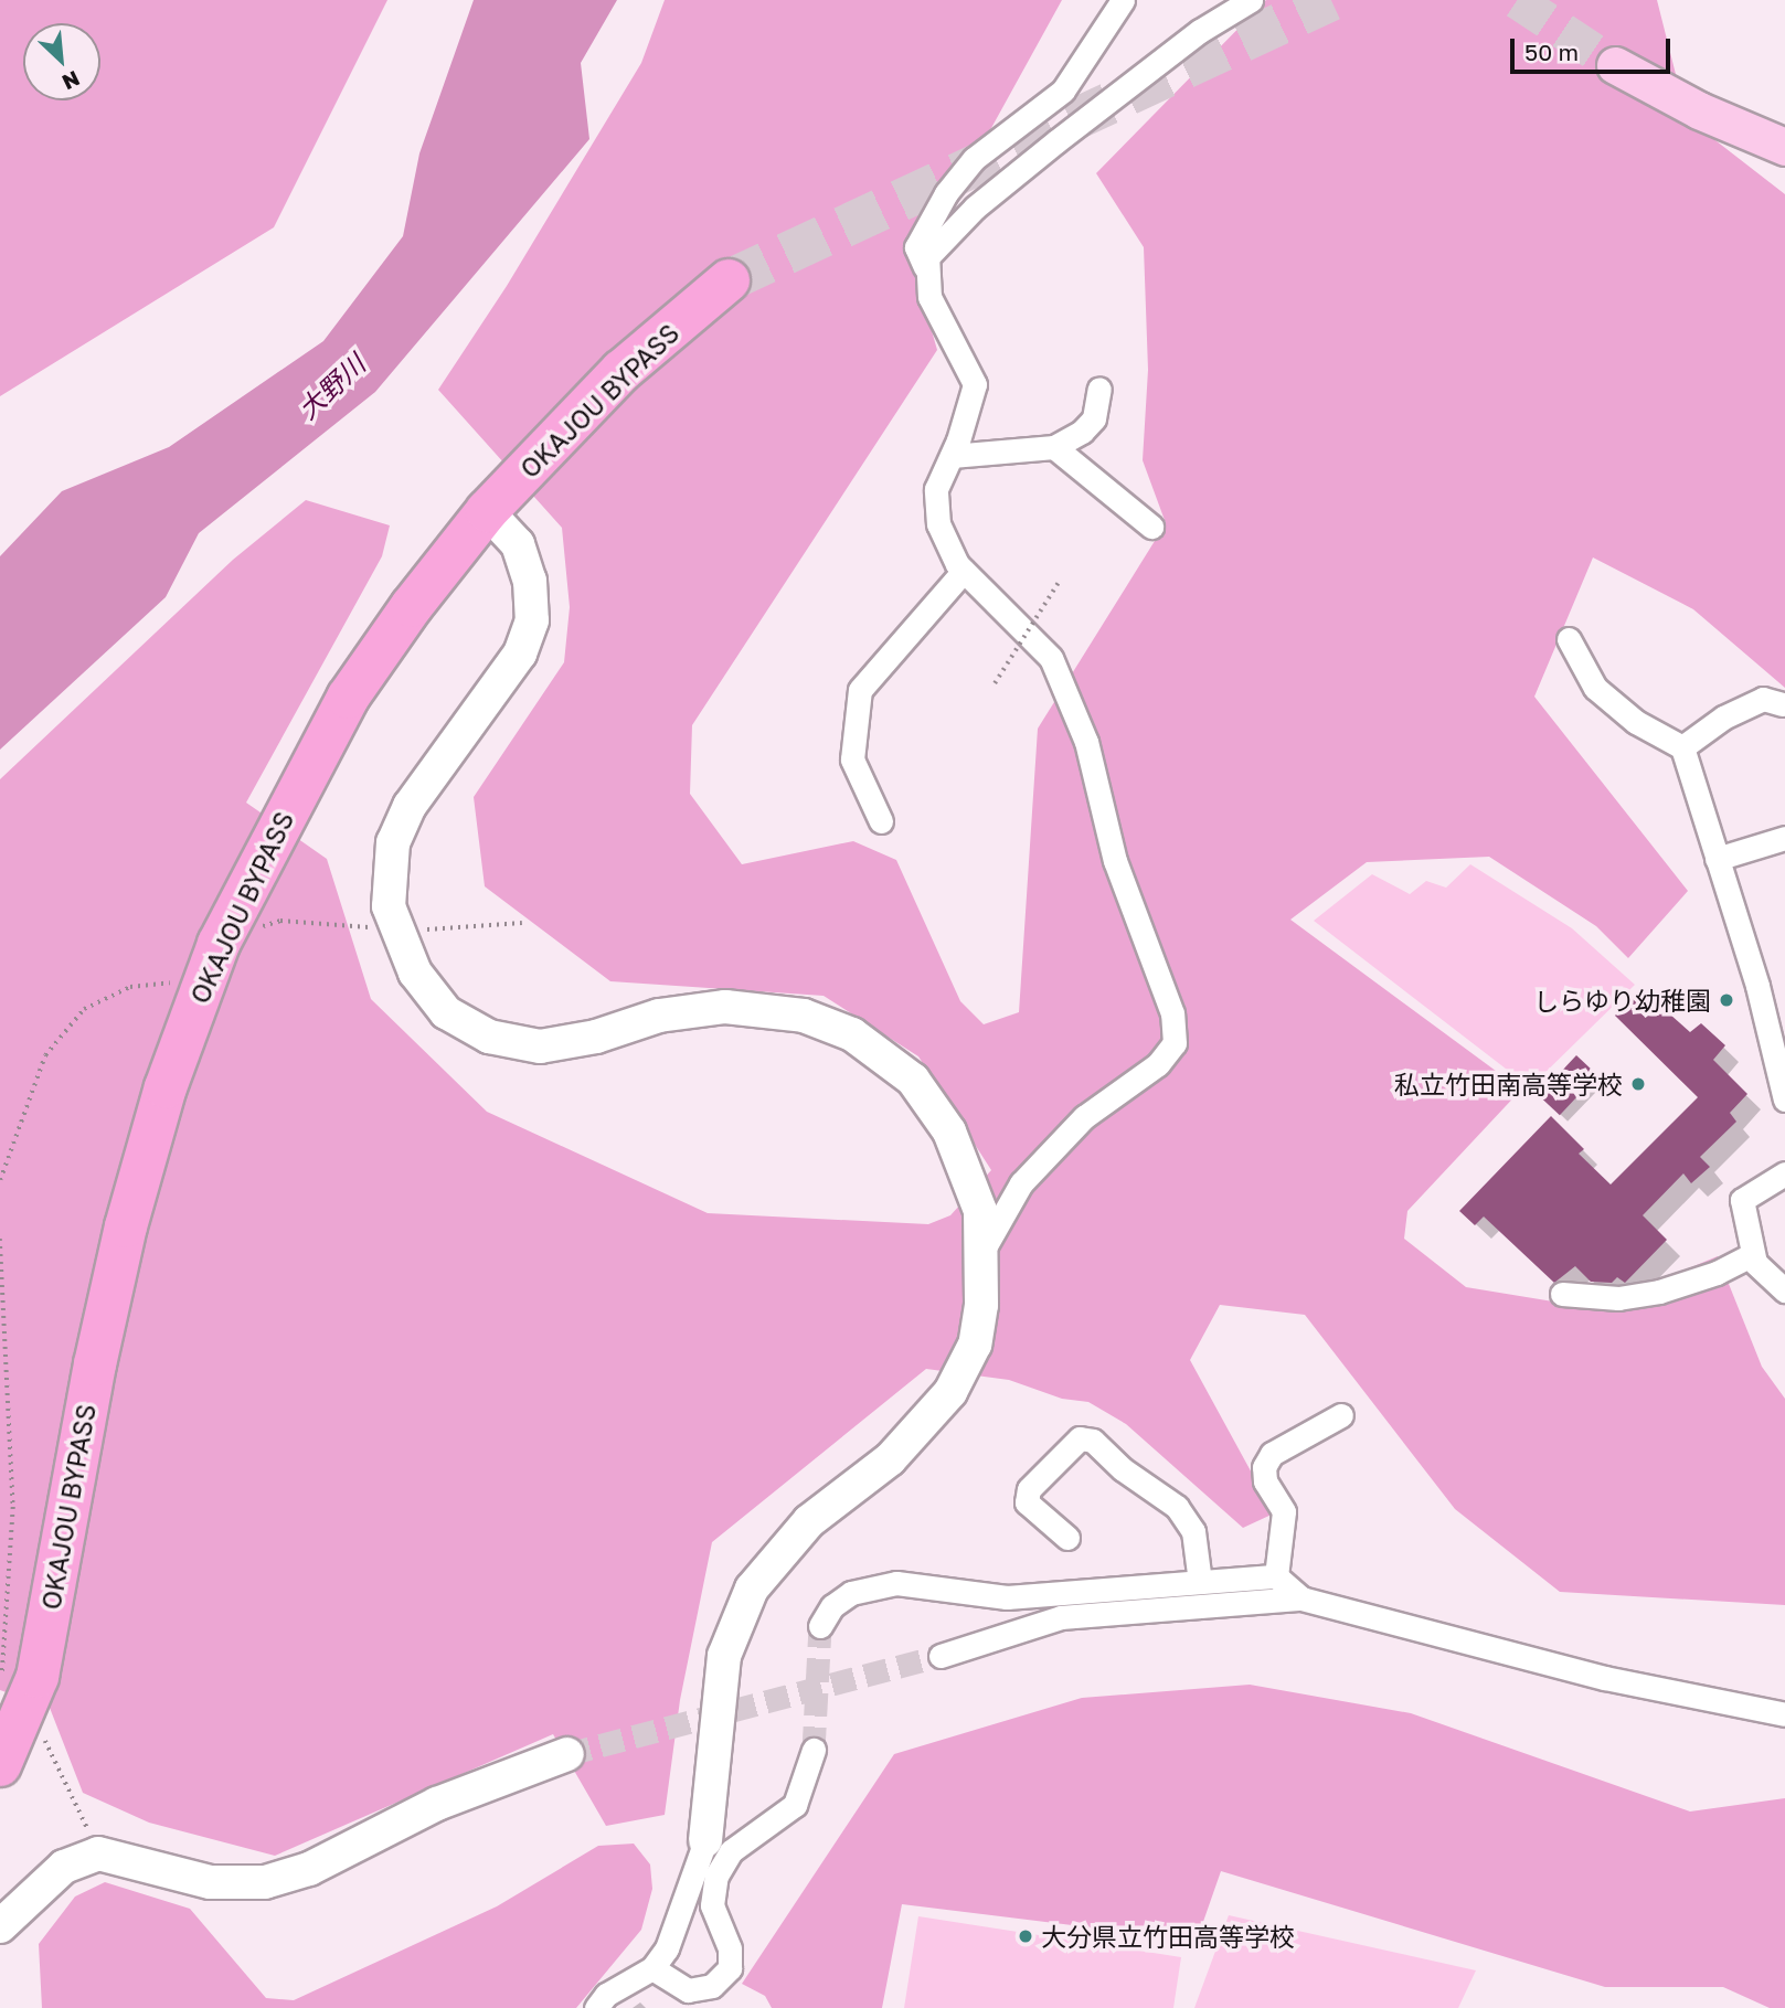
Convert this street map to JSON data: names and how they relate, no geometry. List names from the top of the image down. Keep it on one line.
{"streets":{"highway":["OKAJOU BYPASS"]},"water":["大野川"],"places":["しらゆり幼稚園","私立竹田南高等学校","大分県立竹田高等学校"],"scale_bar":"50 m","north":"bottom right"}
